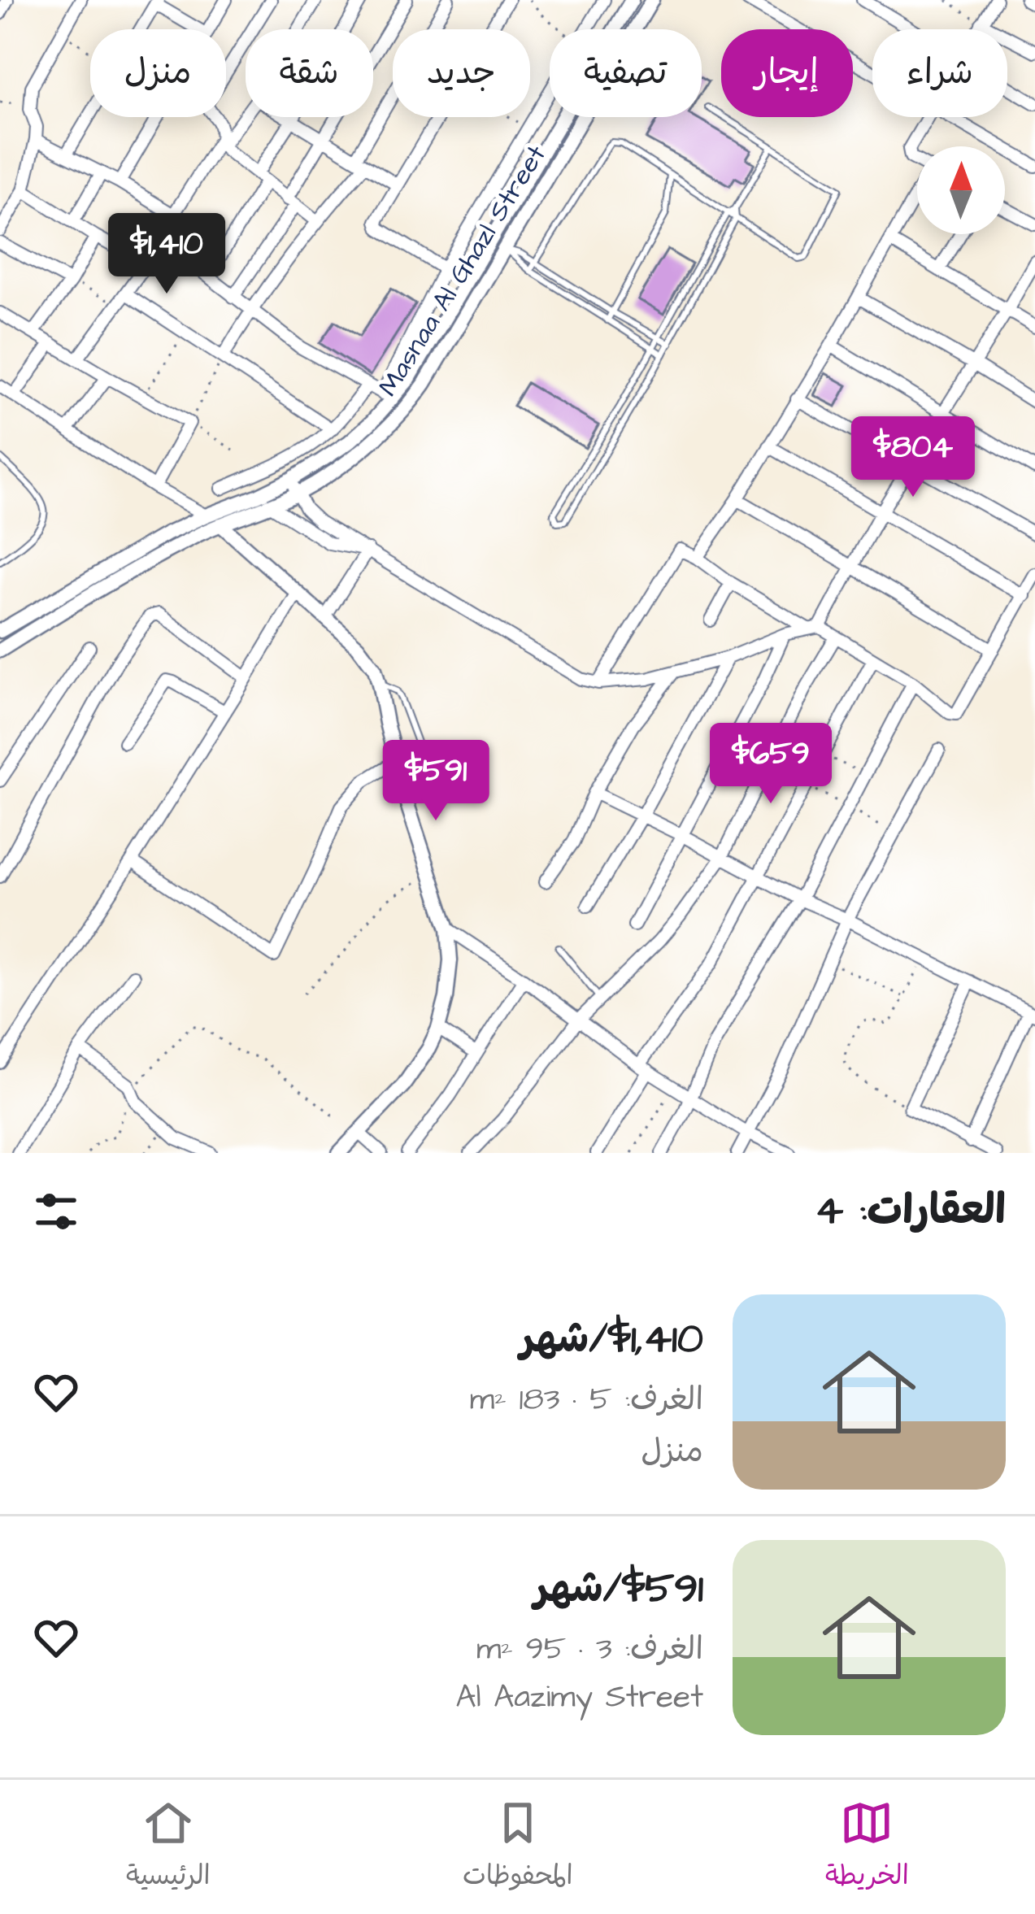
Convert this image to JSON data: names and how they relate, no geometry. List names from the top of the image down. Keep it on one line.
{"streets":{"street":["Masnaa Al Ghazl Street"]},"north":"top","page":{"chip":["شراء","إيجار","تصفية","جديد","شقة","منزل"],"price":["$1,410","$804","$659","$591"],"heading":"العقارات: 4","list":[{"name":"$1,410/شهر","note":"الغرف: 5 · 183 m² · منزل"},{"name":"$591/شهر","note":"الغرف: 3 · 95 m² · Al Aazimy Street"}],"tabs":["الخريطة","المحفوظات","الرئيسية"]}}
